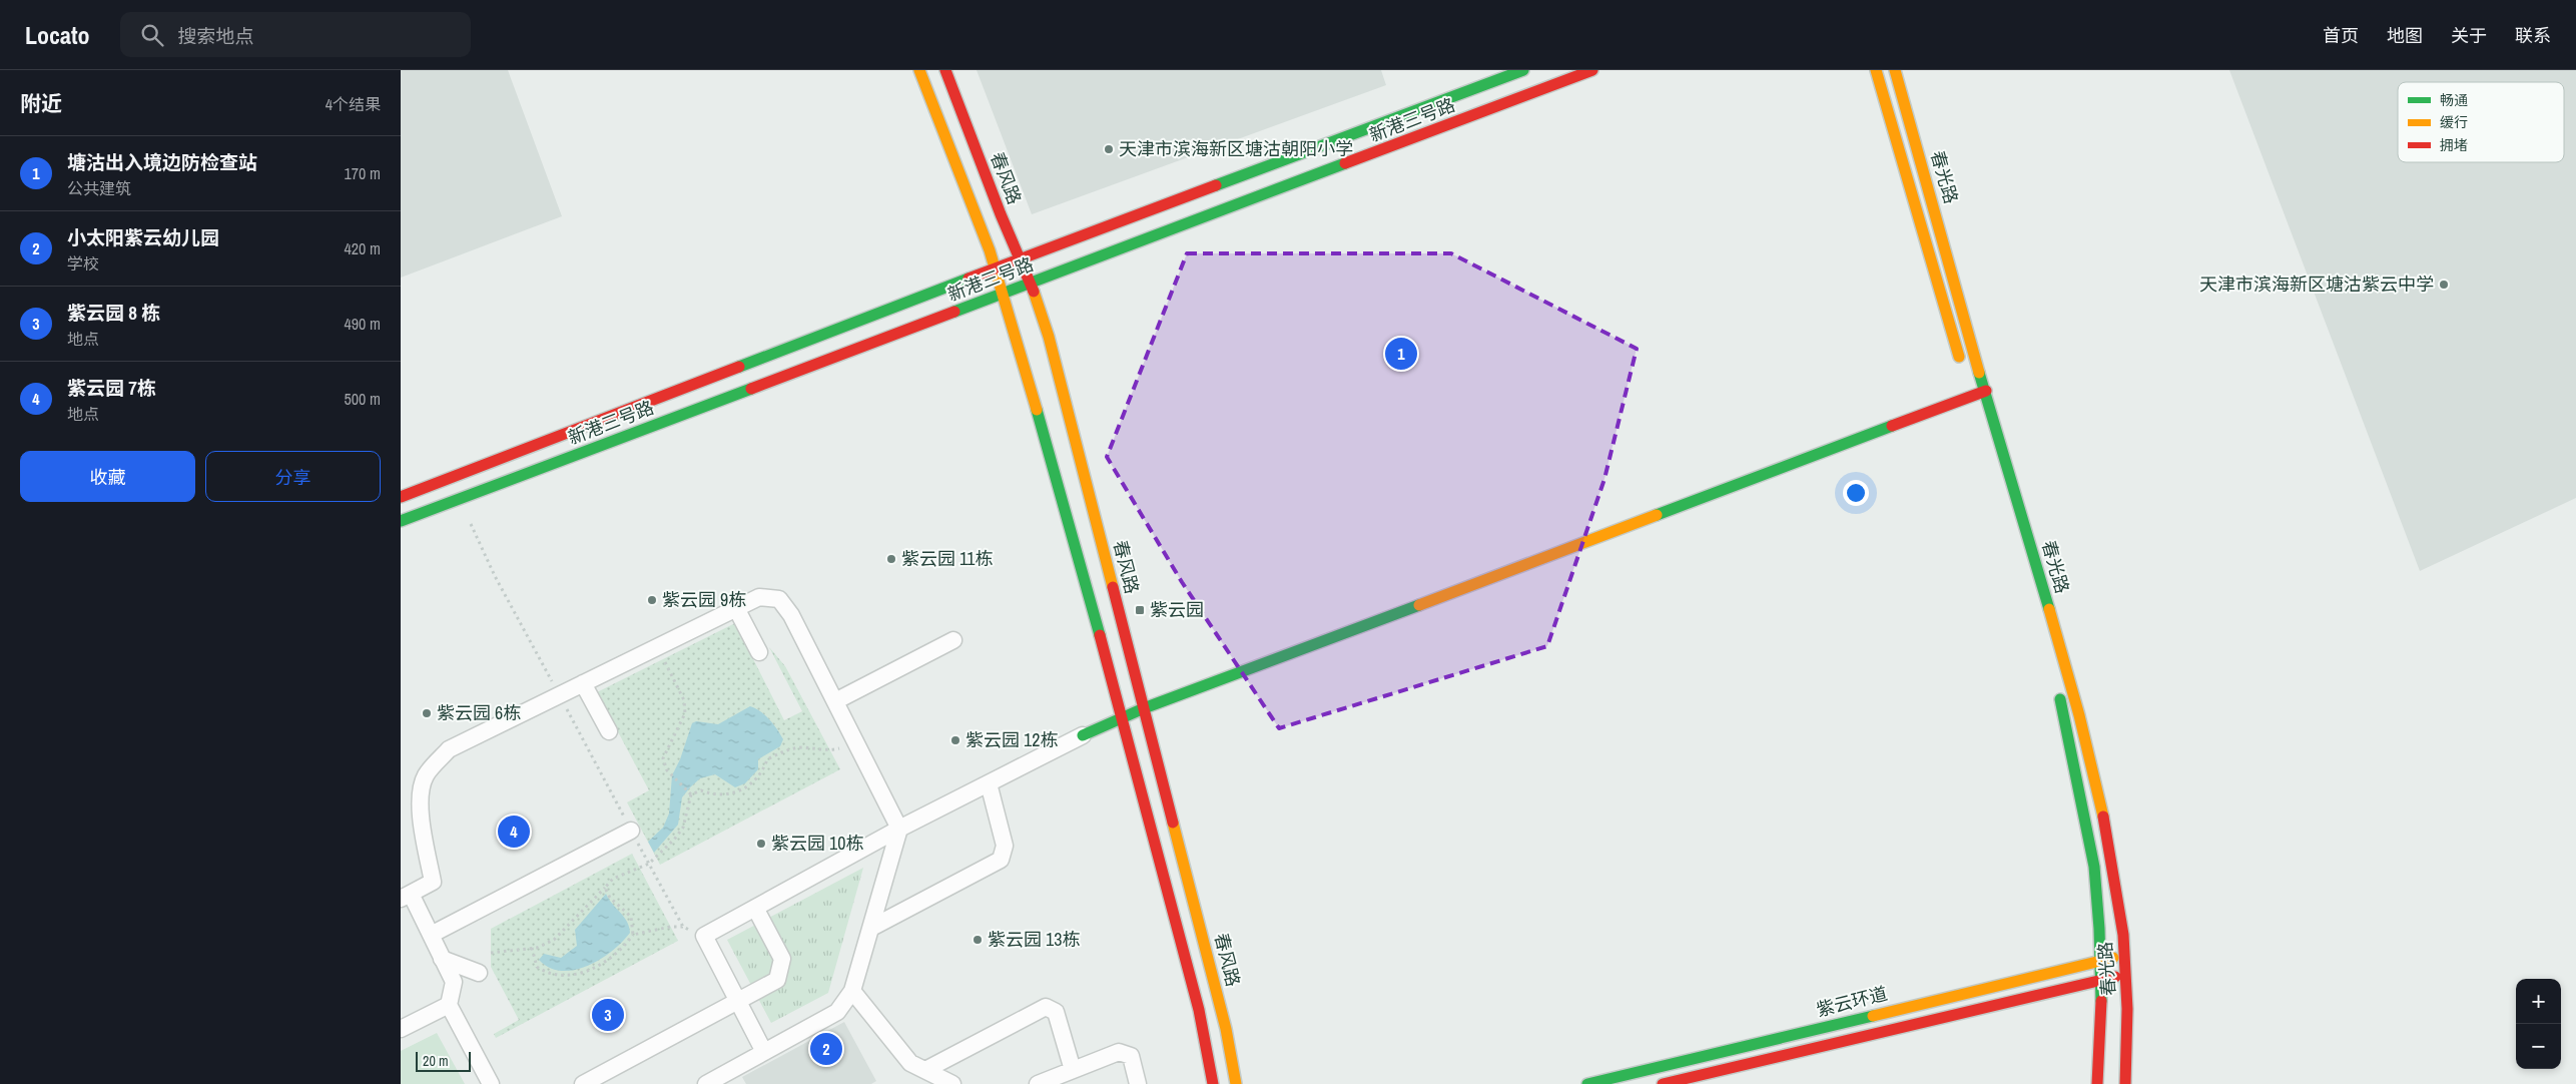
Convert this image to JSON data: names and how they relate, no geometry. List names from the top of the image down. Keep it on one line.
{"streets":{"main road":["新港三号路","春光路","春风路","紫云环道"]},"crossings":[["新港三号路","春风路"],["春光路","紫云环道"]],"places":{"other":["天津市滨海新区塘沽朝阳小学","天津市滨海新区塘沽紫云中学","紫云园 11栋","紫云园 9栋","紫云园 6栋","紫云园 12栋","紫云园 10栋","紫云园 13栋"],"transit":["紫云园"]},"legend":["畅通","缓行","拥堵"],"scale_bar":"20 m","page":{"header":"Locato","search":"搜索地点","nav":["首页","地图","关于","联系"],"heading":["附近","4个结果"],"list":[{"mark":"1","name":"塘沽出入境边防检查站","note":"公共建筑","value":"170 m"},{"mark":"2","name":"小太阳紫云幼儿园","note":"学校","value":"420 m"},{"mark":"3","name":"紫云园 8 栋","note":"地点","value":"490 m"},{"mark":"4","name":"紫云园 7栋","note":"地点","value":"500 m"}],"pins":["1","4","3","2"],"buttons":["收藏","分享"],"map_buttons":["+","−"],"scale":"20 m"}}
